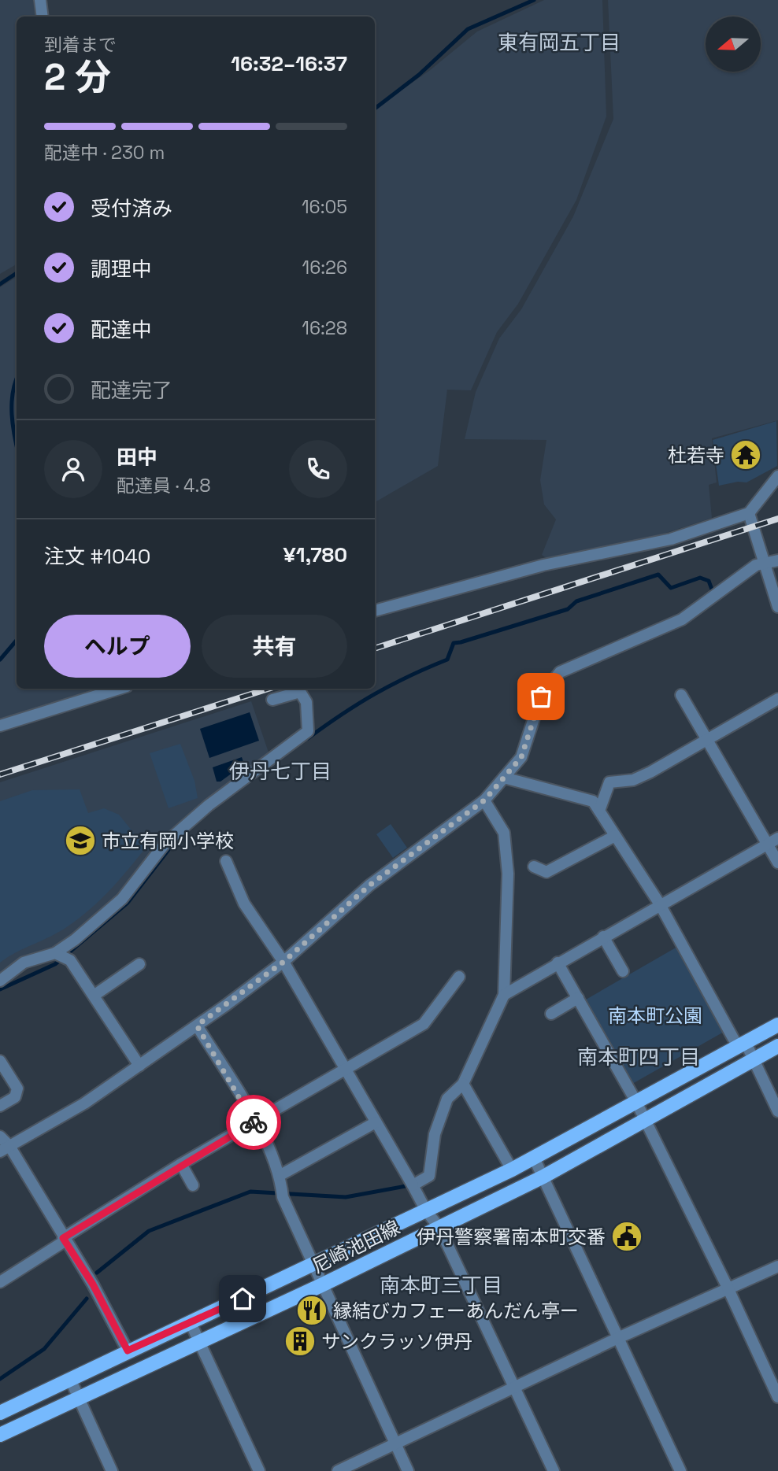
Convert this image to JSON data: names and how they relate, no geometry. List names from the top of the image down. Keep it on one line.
{"streets":{"main road":["尼崎池田線"]},"districts":["東有岡五丁目","伊丹七丁目","南本町四丁目","南本町三丁目"],"parks":["南本町公園"],"places":{"temple":["杜若寺"],"school or university":["市立有岡小学校"],"public building":["伊丹警察署南本町交番"],"restaurant":["縁結びカフェーあんだん亭ー"],"building":["サンクラッソ伊丹"]},"north":"left","page":{"heading":["2 分","到着まで","16:32–16:37"],"panel":["田中","配達員 · 4.8","注文 #1040","¥1,780"],"bar":"配達中 · 230 m","list":[["受付済み","16:05"],["調理中","16:26"],["配達中","16:28"],"配達完了"],"buttons":["ヘルプ","共有"]}}
